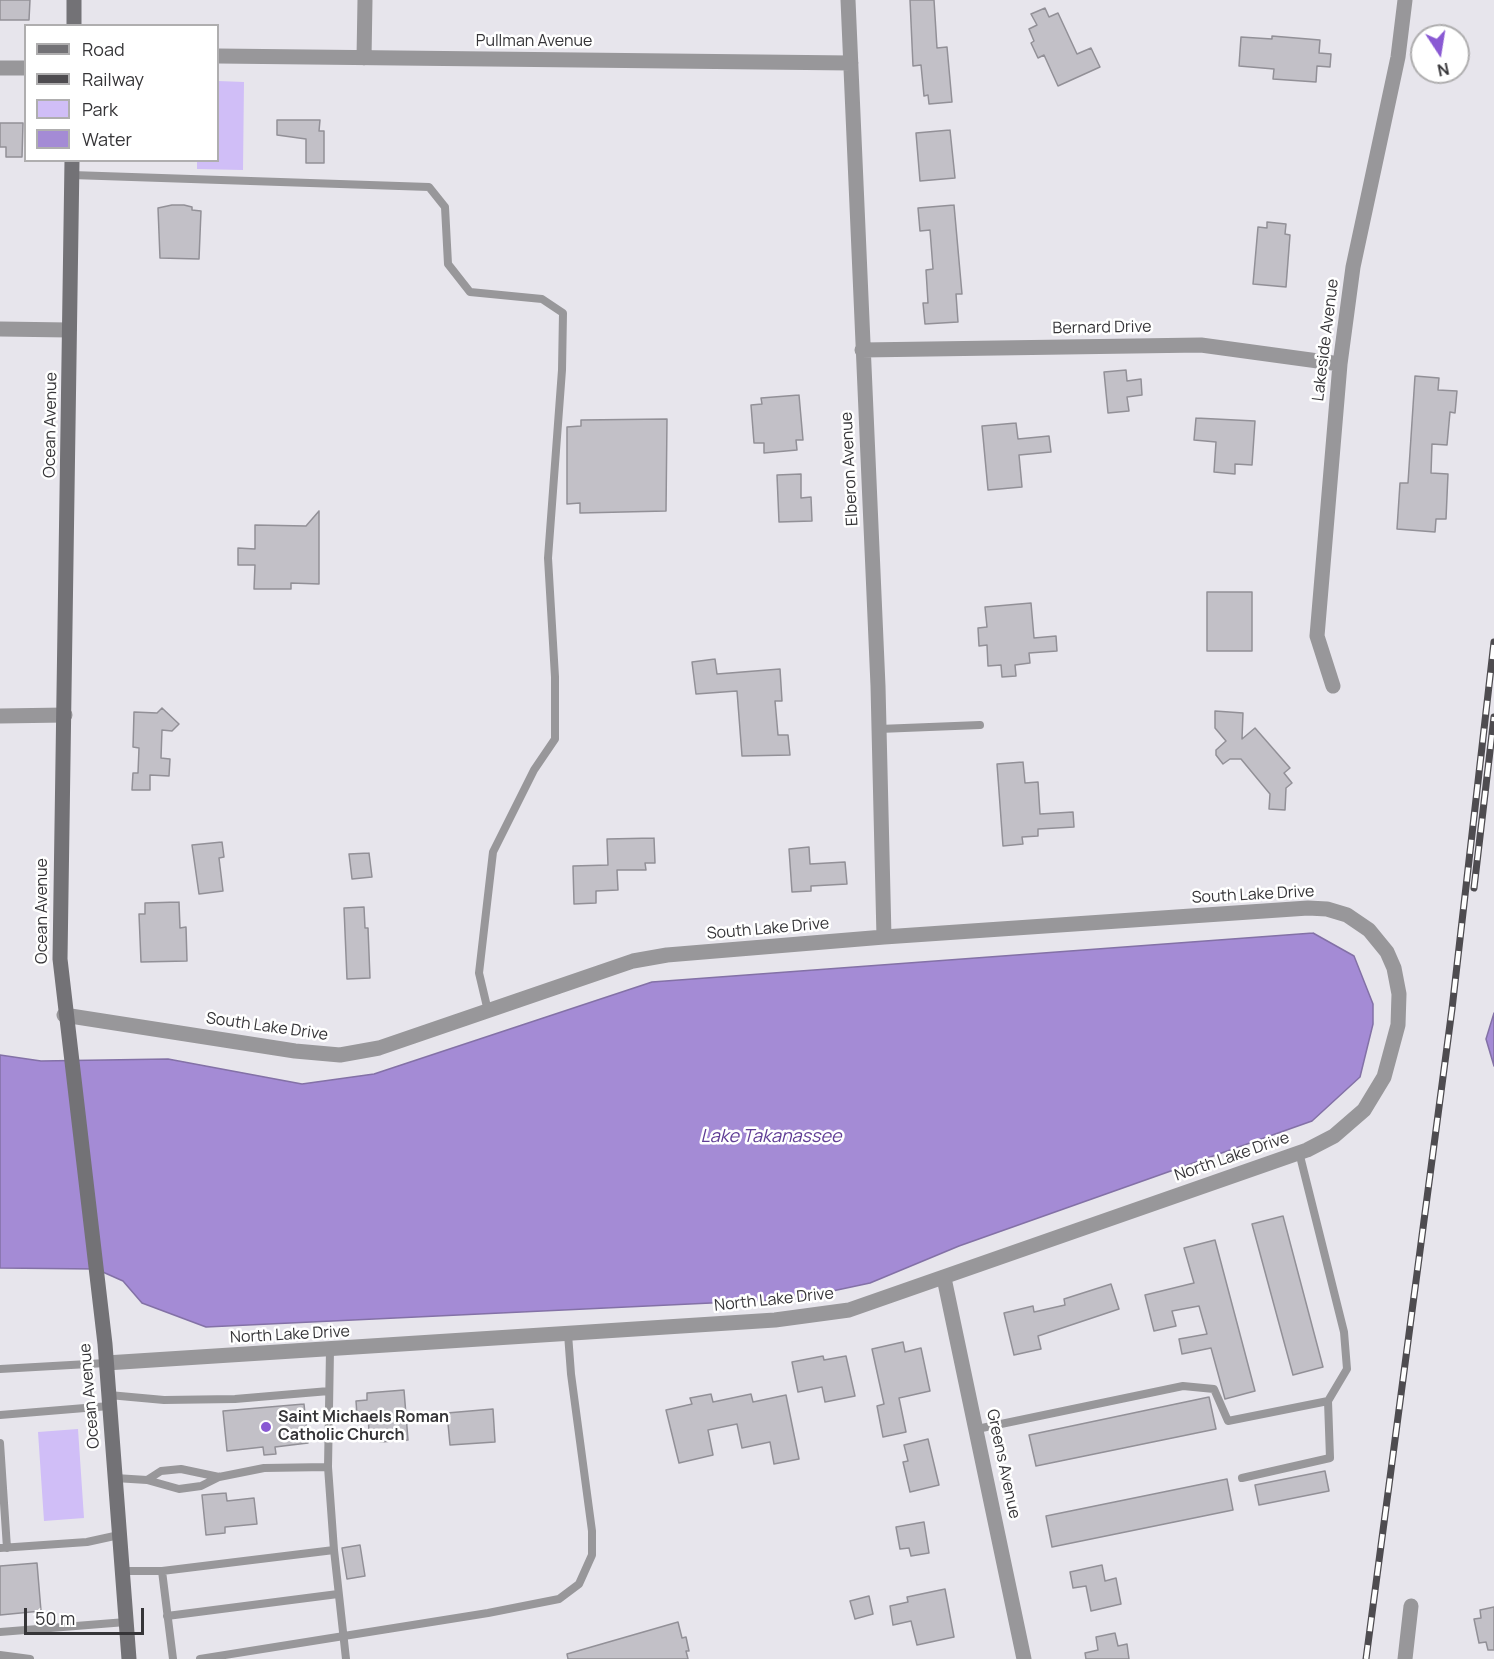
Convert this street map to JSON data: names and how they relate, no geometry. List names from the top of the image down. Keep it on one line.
{"streets":{"street":["Pullman Avenue","Bernard Drive","Lakeside Avenue","Ocean Avenue","Elberon Avenue","South Lake Drive","North Lake Drive","Greens Avenue"]},"crossings":[["Pullman Avenue","Elberon Avenue"],["Bernard Drive","Lakeside Avenue"],["Bernard Drive","Elberon Avenue"],["Ocean Avenue","South Lake Drive"],["Ocean Avenue","North Lake Drive"],["Elberon Avenue","South Lake Drive"],["South Lake Drive","North Lake Drive"],["North Lake Drive","Greens Avenue"]],"water":["Lake Takanassee"],"places":["Saint Michaels Roman Catholic Church"],"legend":["Road","Railway","Park","Water"],"scale_bar":"50 m","north":"bottom"}
